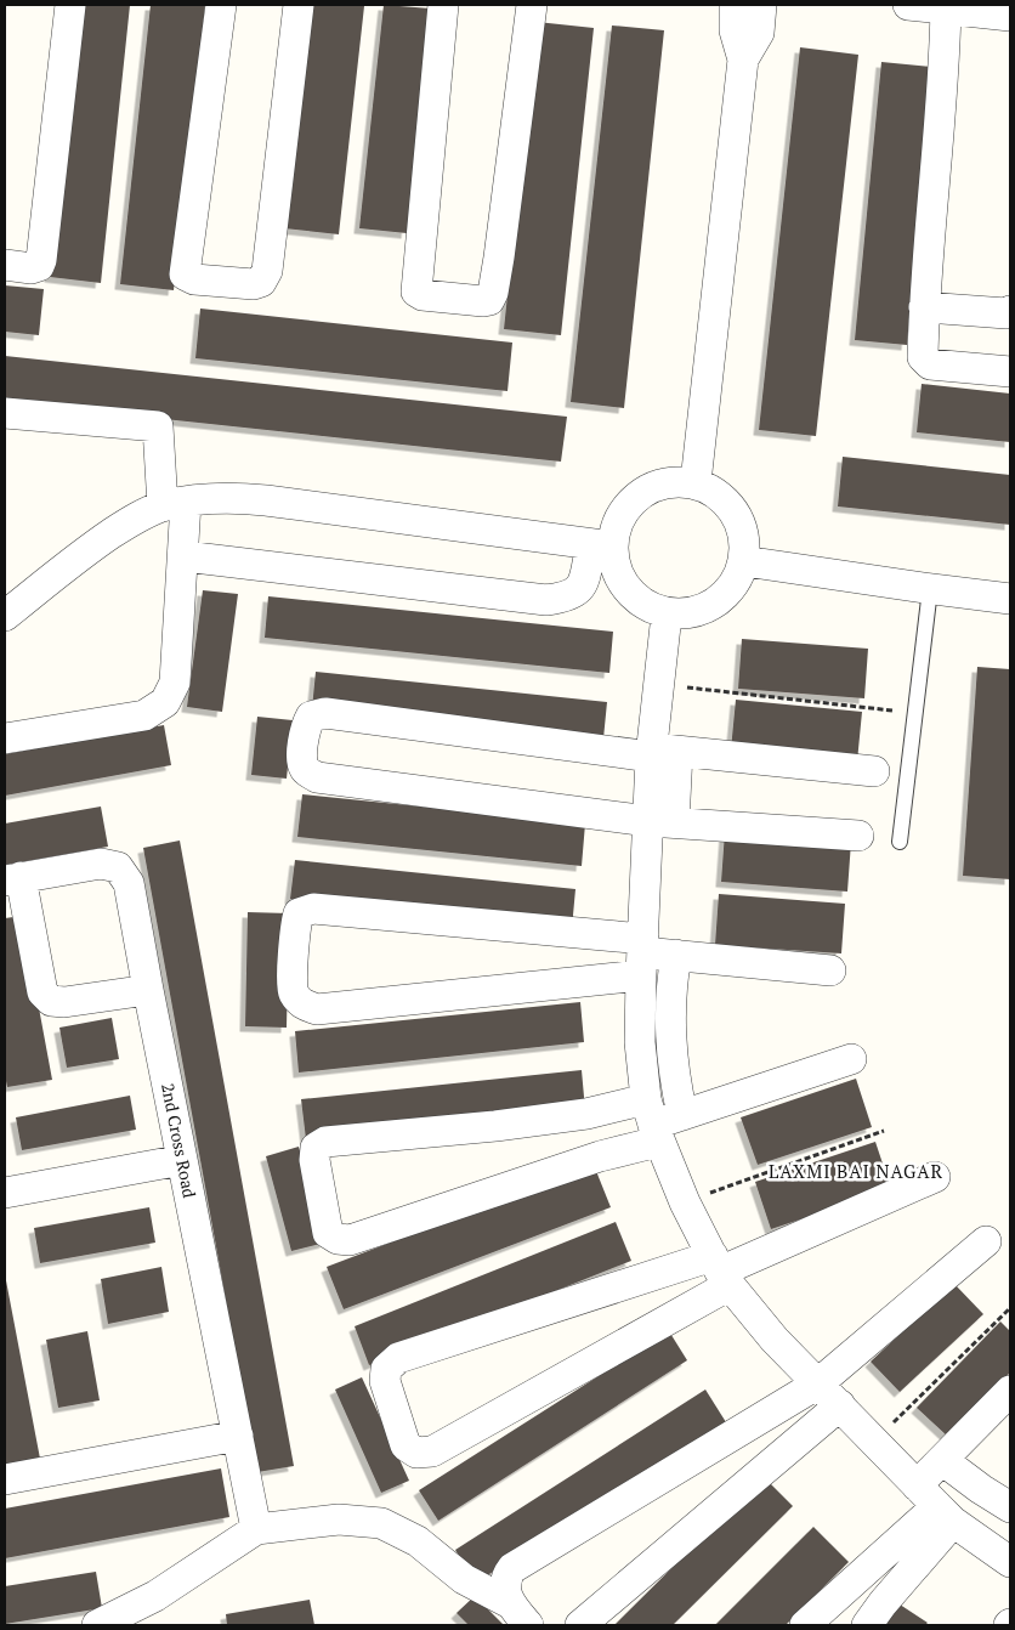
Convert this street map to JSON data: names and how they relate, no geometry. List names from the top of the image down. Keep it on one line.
{"streets":{"street":["2nd Cross Road"]},"districts":["LAXMI BAI NAGAR"]}
